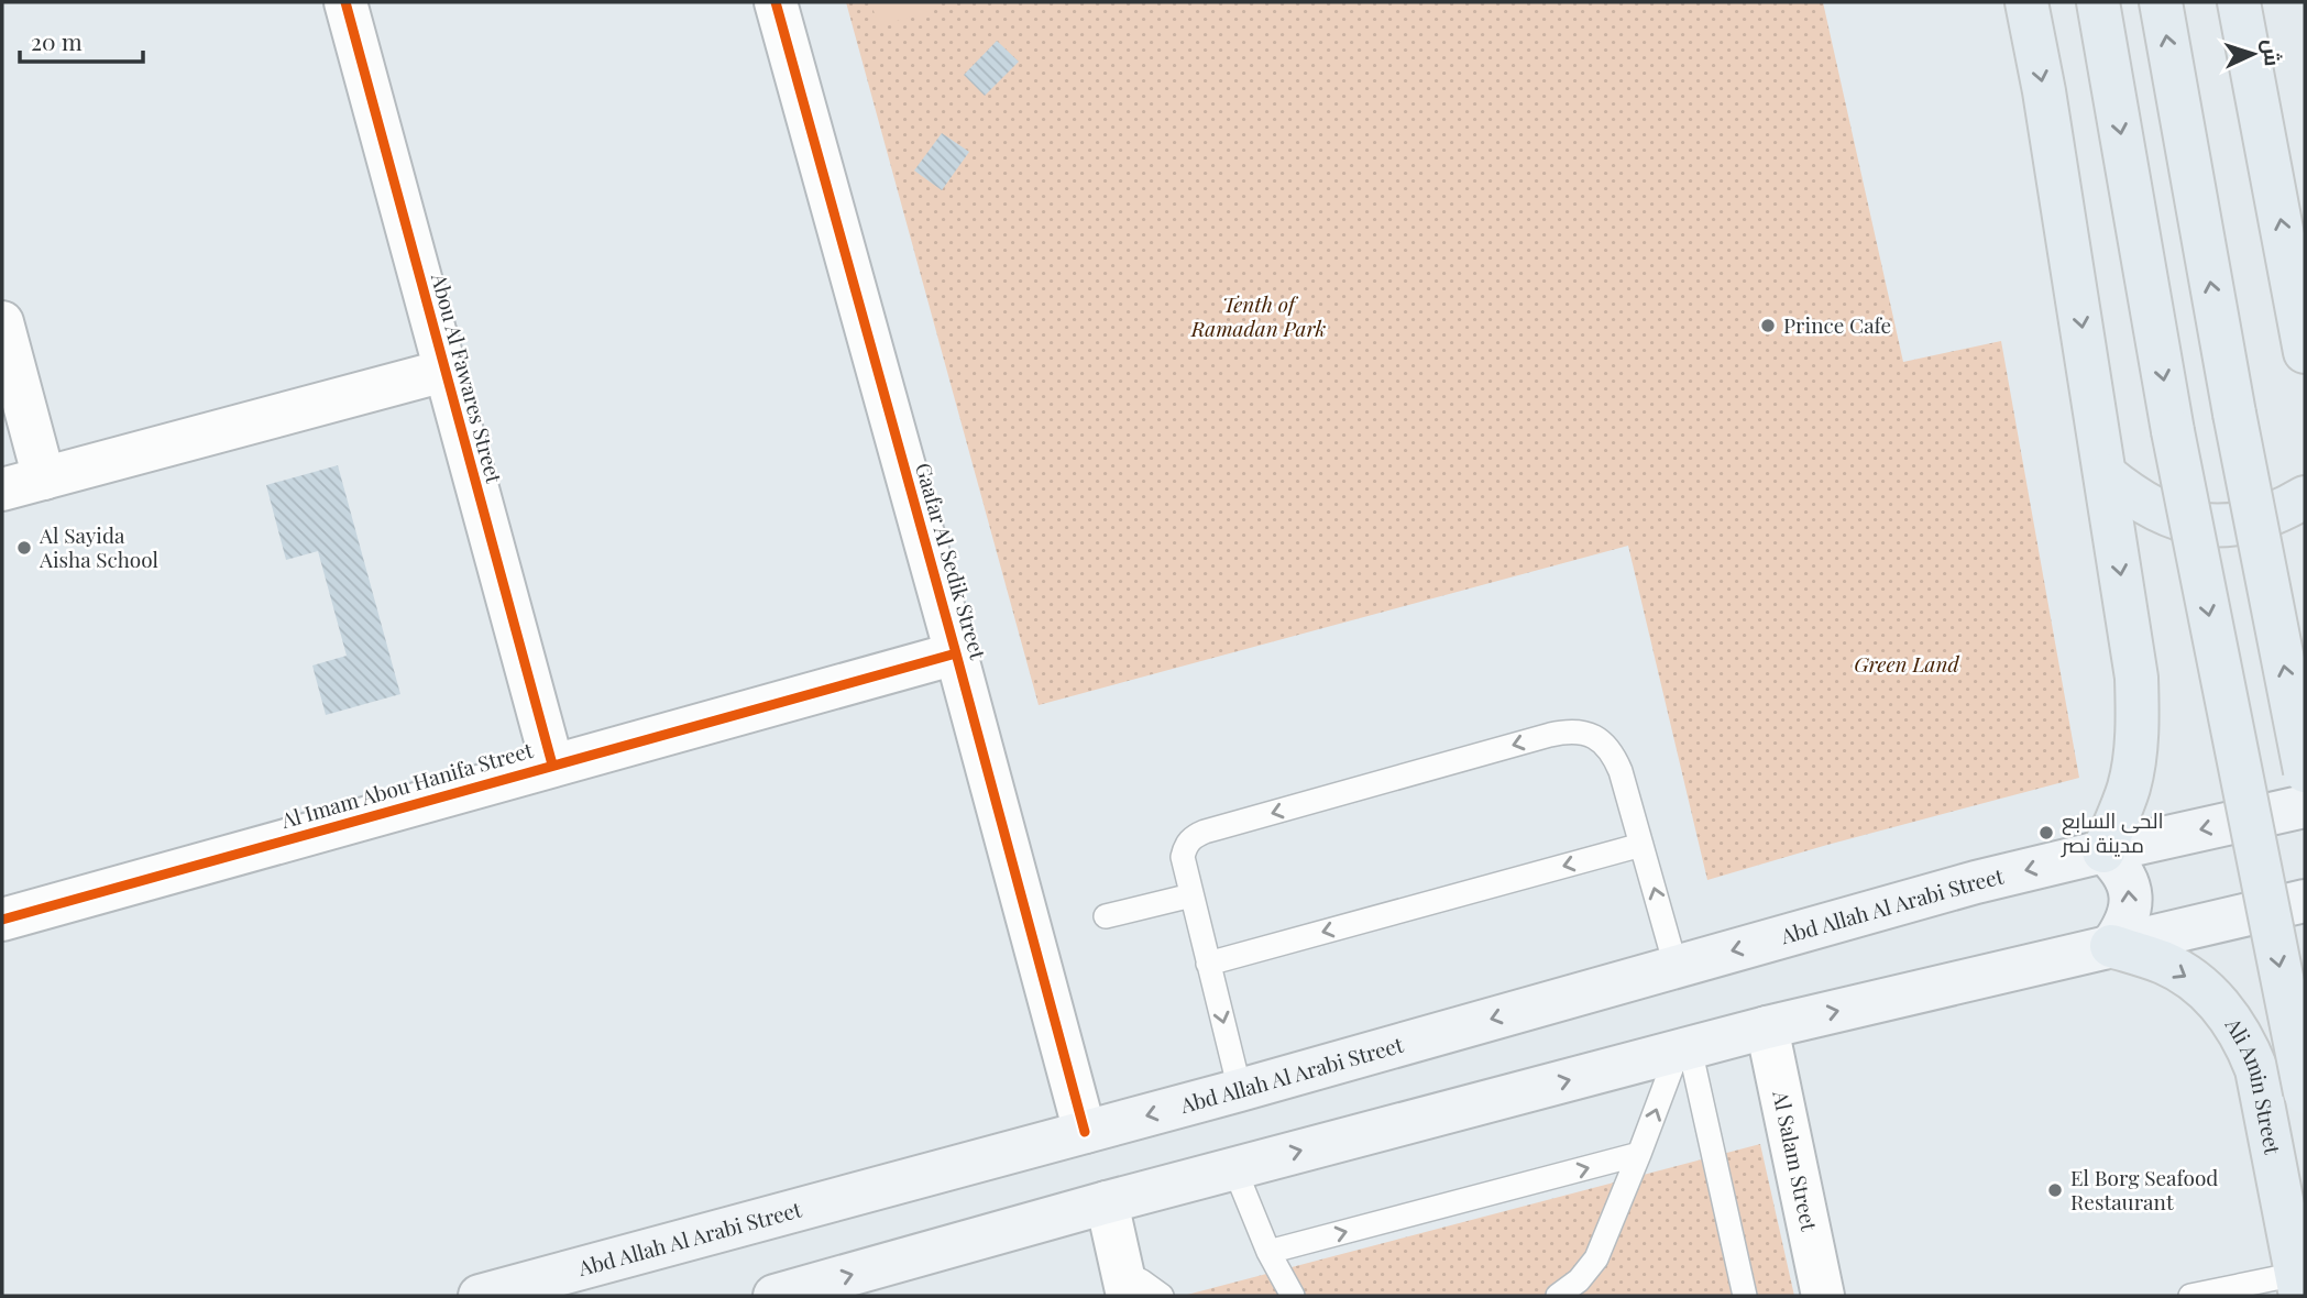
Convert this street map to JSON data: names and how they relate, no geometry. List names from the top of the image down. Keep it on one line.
{"streets":{"main road":["Abd Allah Al Arabi Street","Ali Amin Street"],"street":["Abou Al Fawares Street","Gaafar Al Sedik Street","Al Imam Abou Hanifa Street","Al Salam Street"]},"crossings":[["Abou Al Fawares Street","Al Imam Abou Hanifa Street"],["Gaafar Al Sedik Street","Al Imam Abou Hanifa Street"],["Gaafar Al Sedik Street","Abd Allah Al Arabi Street"]],"parks":["Tenth of Ramadan Park","Green Land"],"places":["Prince Cafe","Al Sayida Aisha School","الحى السابع مدينة نصر","El Borg Seafood Restaurant"],"scale_bar":"20 m","north":"right"}
